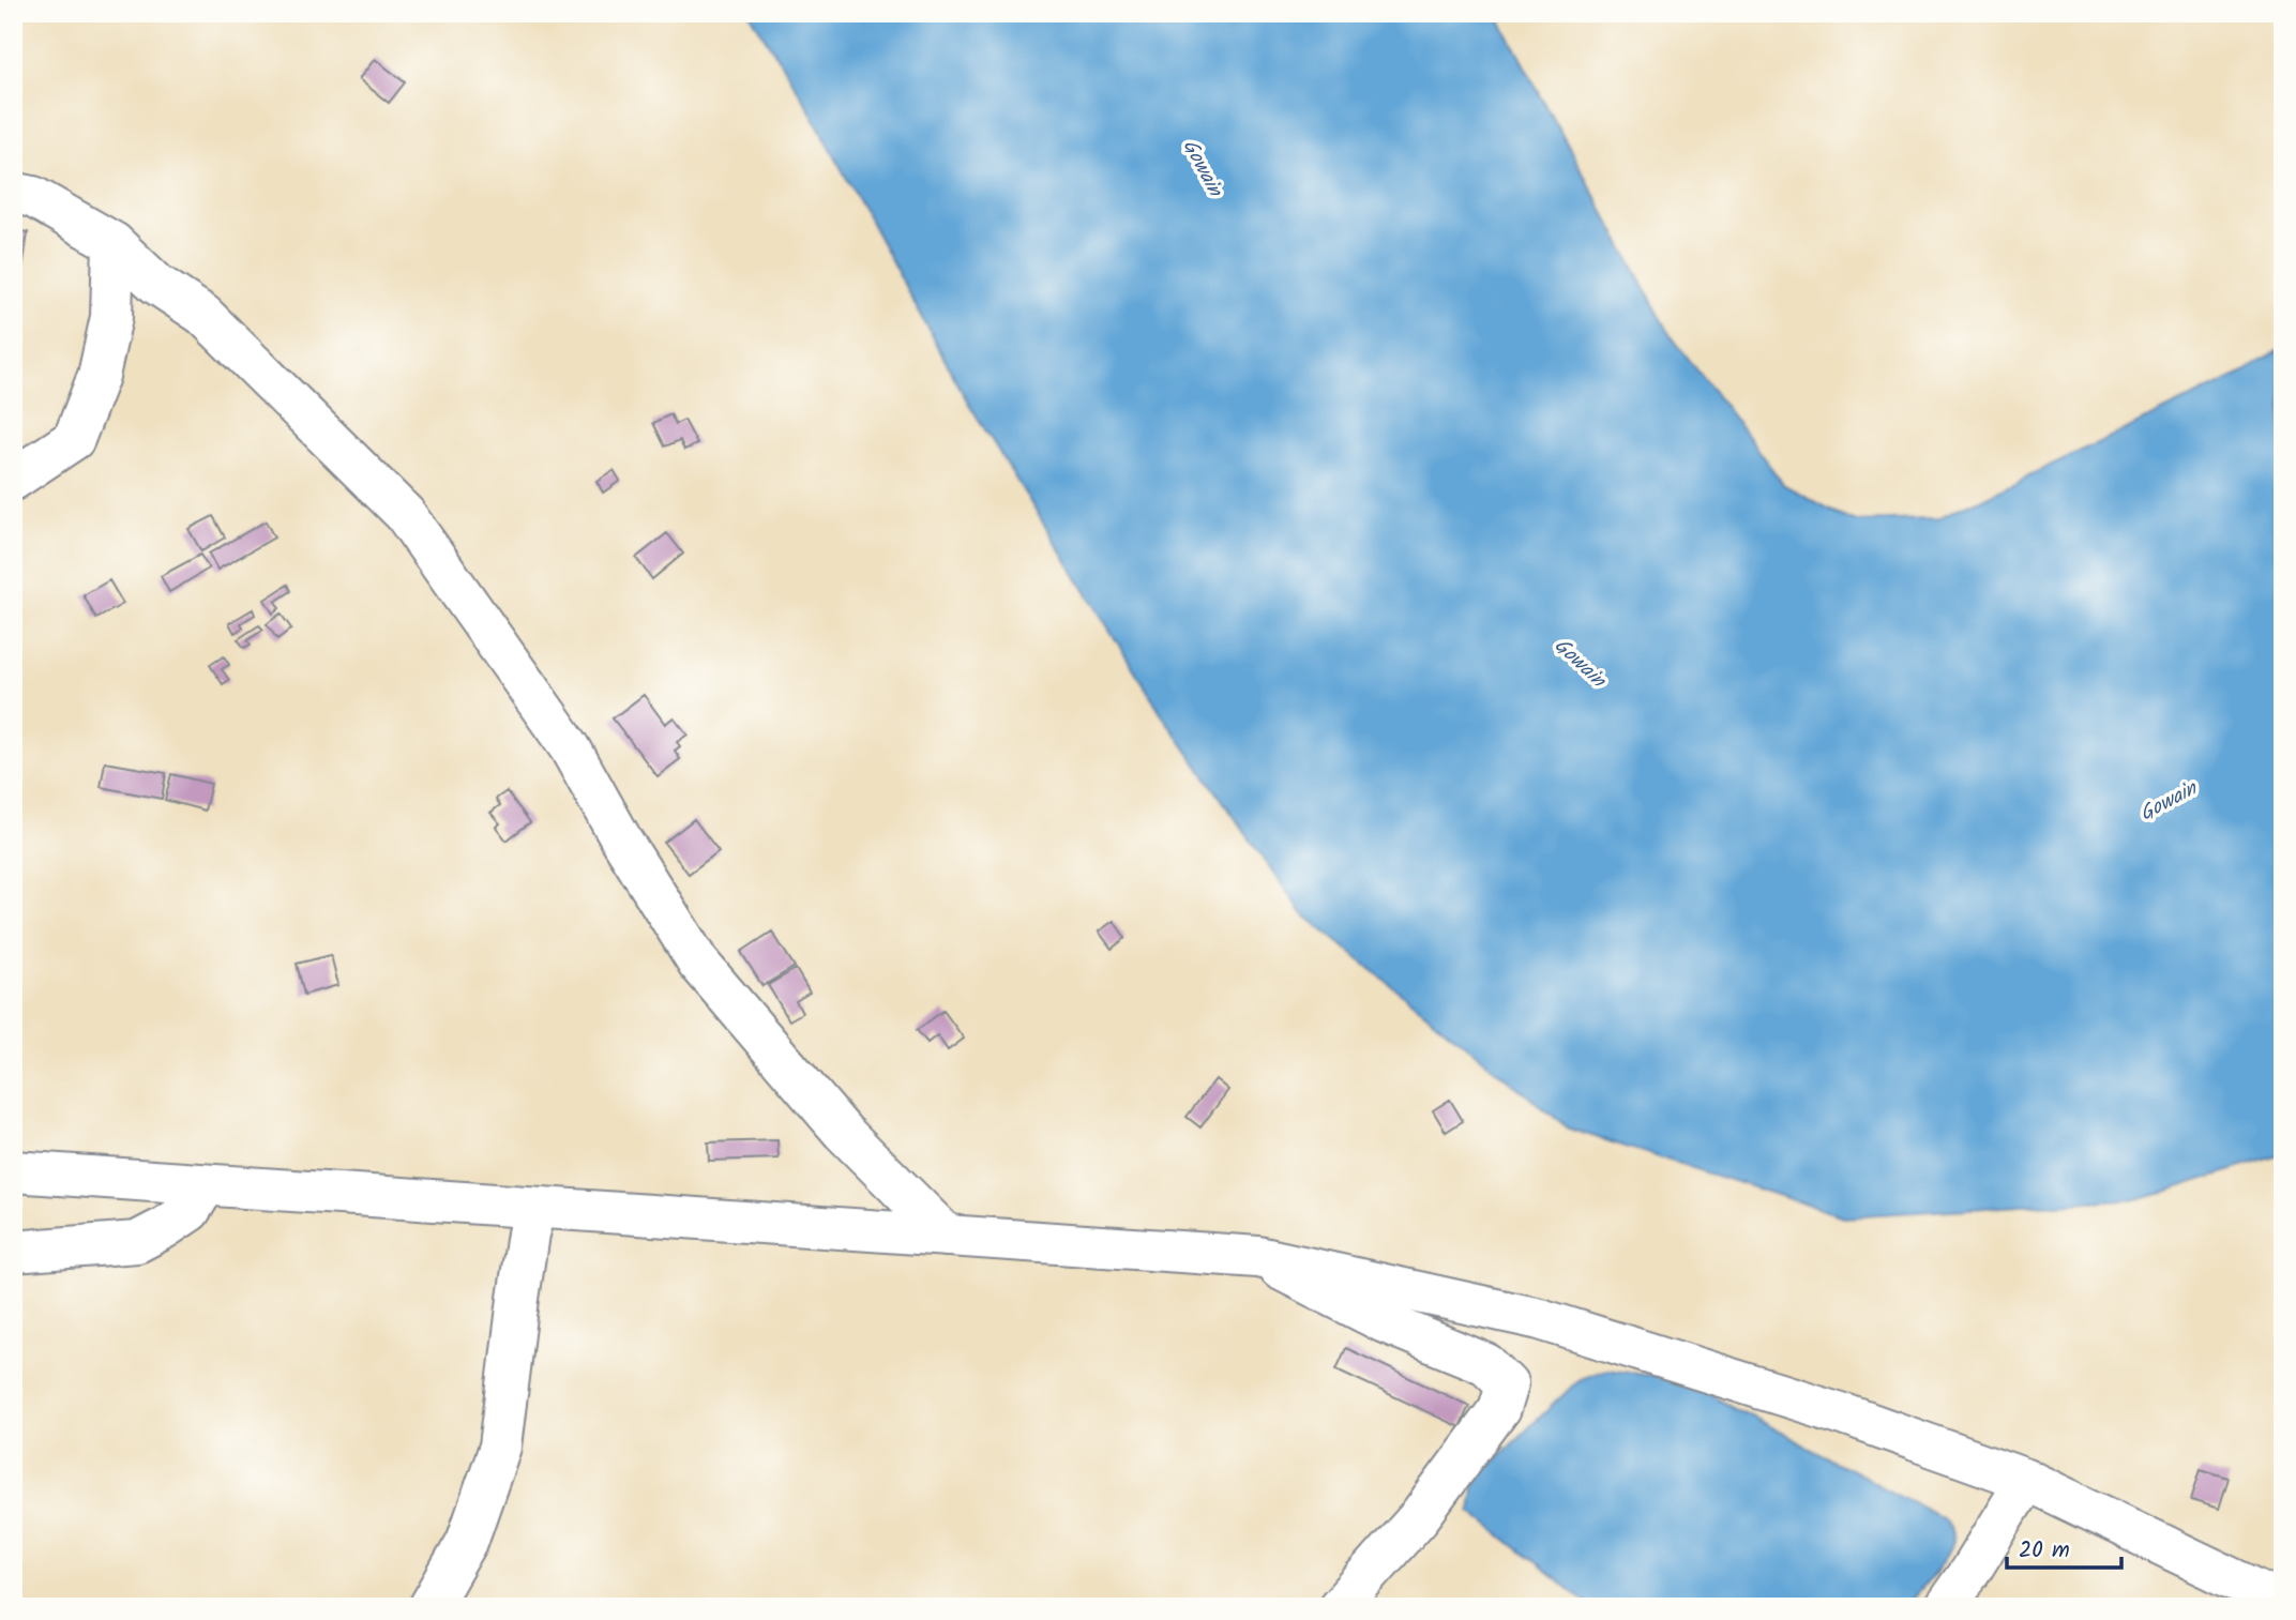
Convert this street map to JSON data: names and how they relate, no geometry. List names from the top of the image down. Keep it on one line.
{"water":["Gowain"],"scale_bar":"20 m"}
